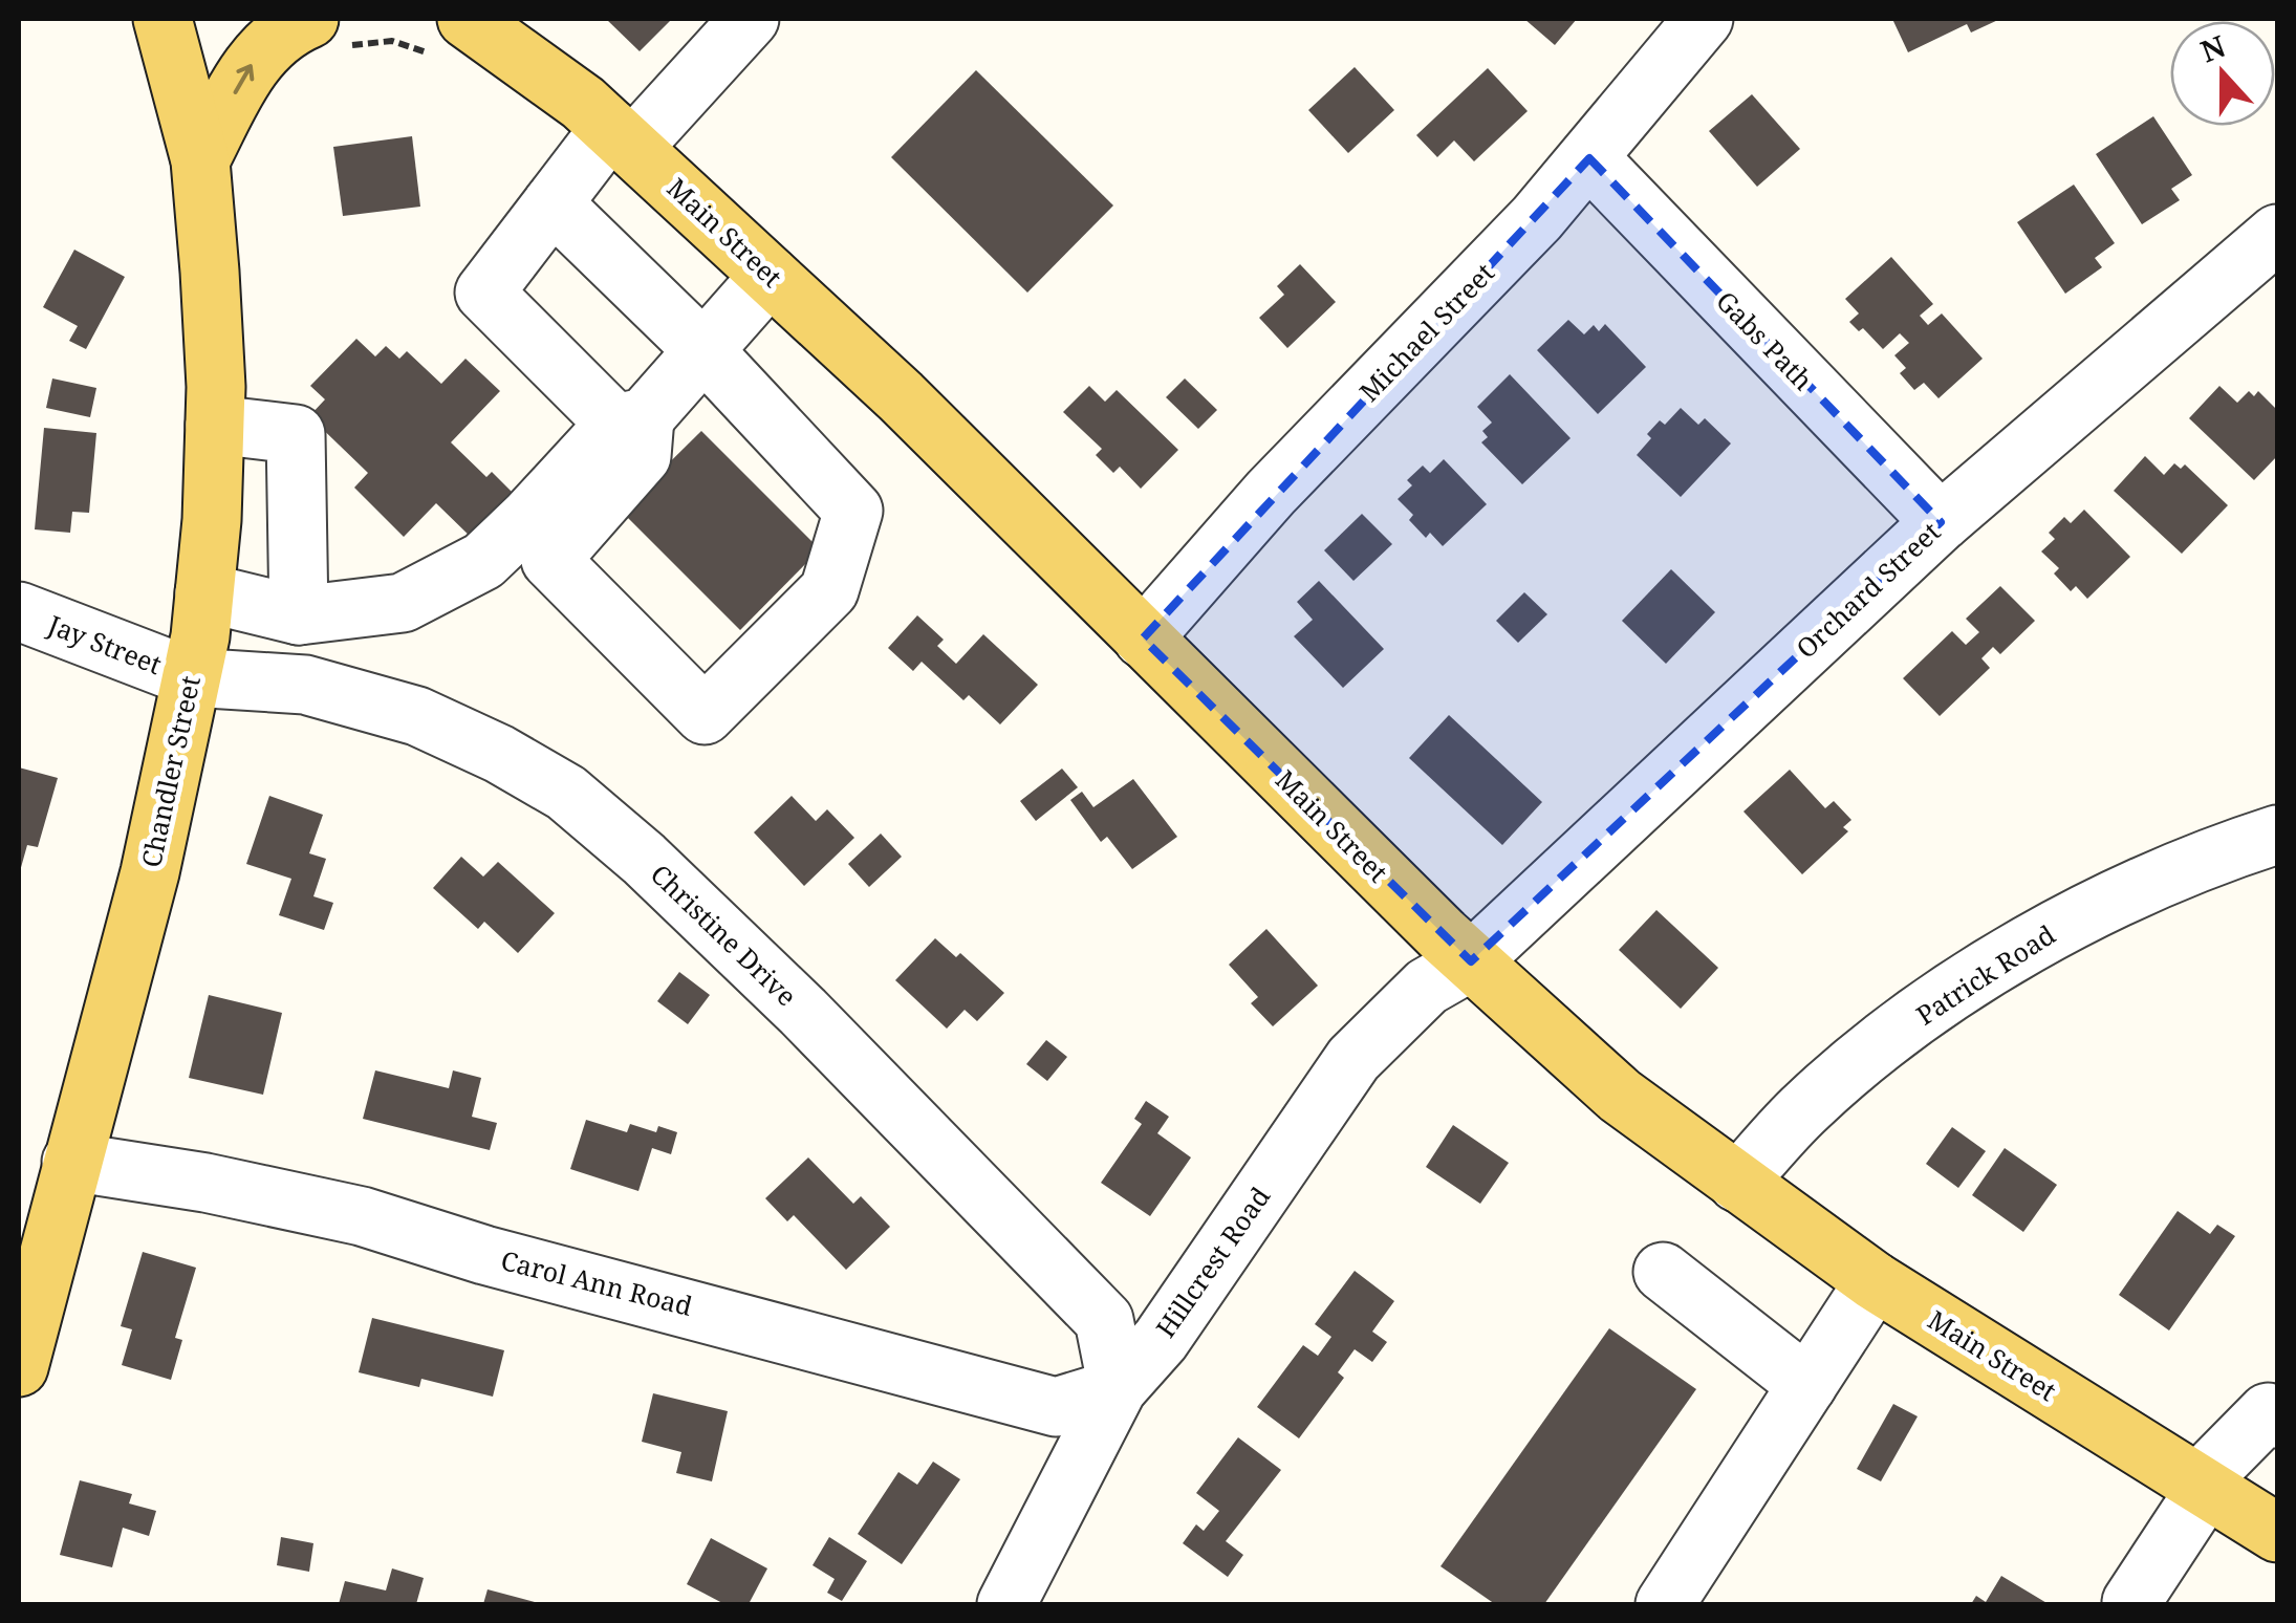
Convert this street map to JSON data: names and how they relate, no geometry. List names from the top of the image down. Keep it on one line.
{"streets":{"main road":["Main Street","Chandler Street"],"street":["Michael Street","Gabs Path","Orchard Street","Jay Street","Christine Drive","Patrick Road","Hillcrest Road","Carol Ann Road"]},"crossings":[["Main Street","Michael Street"],["Main Street","Orchard Street"],["Main Street","Patrick Road"],["Main Street","Hillcrest Road"],["Michael Street","Gabs Path"],["Gabs Path","Orchard Street"],["Orchard Street","Hillcrest Road"],["Jay Street","Chandler Street"],["Jay Street","Christine Drive"],["Chandler Street","Christine Drive"],["Chandler Street","Carol Ann Road"],["Christine Drive","Hillcrest Road"],["Christine Drive","Carol Ann Road"],["Hillcrest Road","Carol Ann Road"]],"north":"top"}
